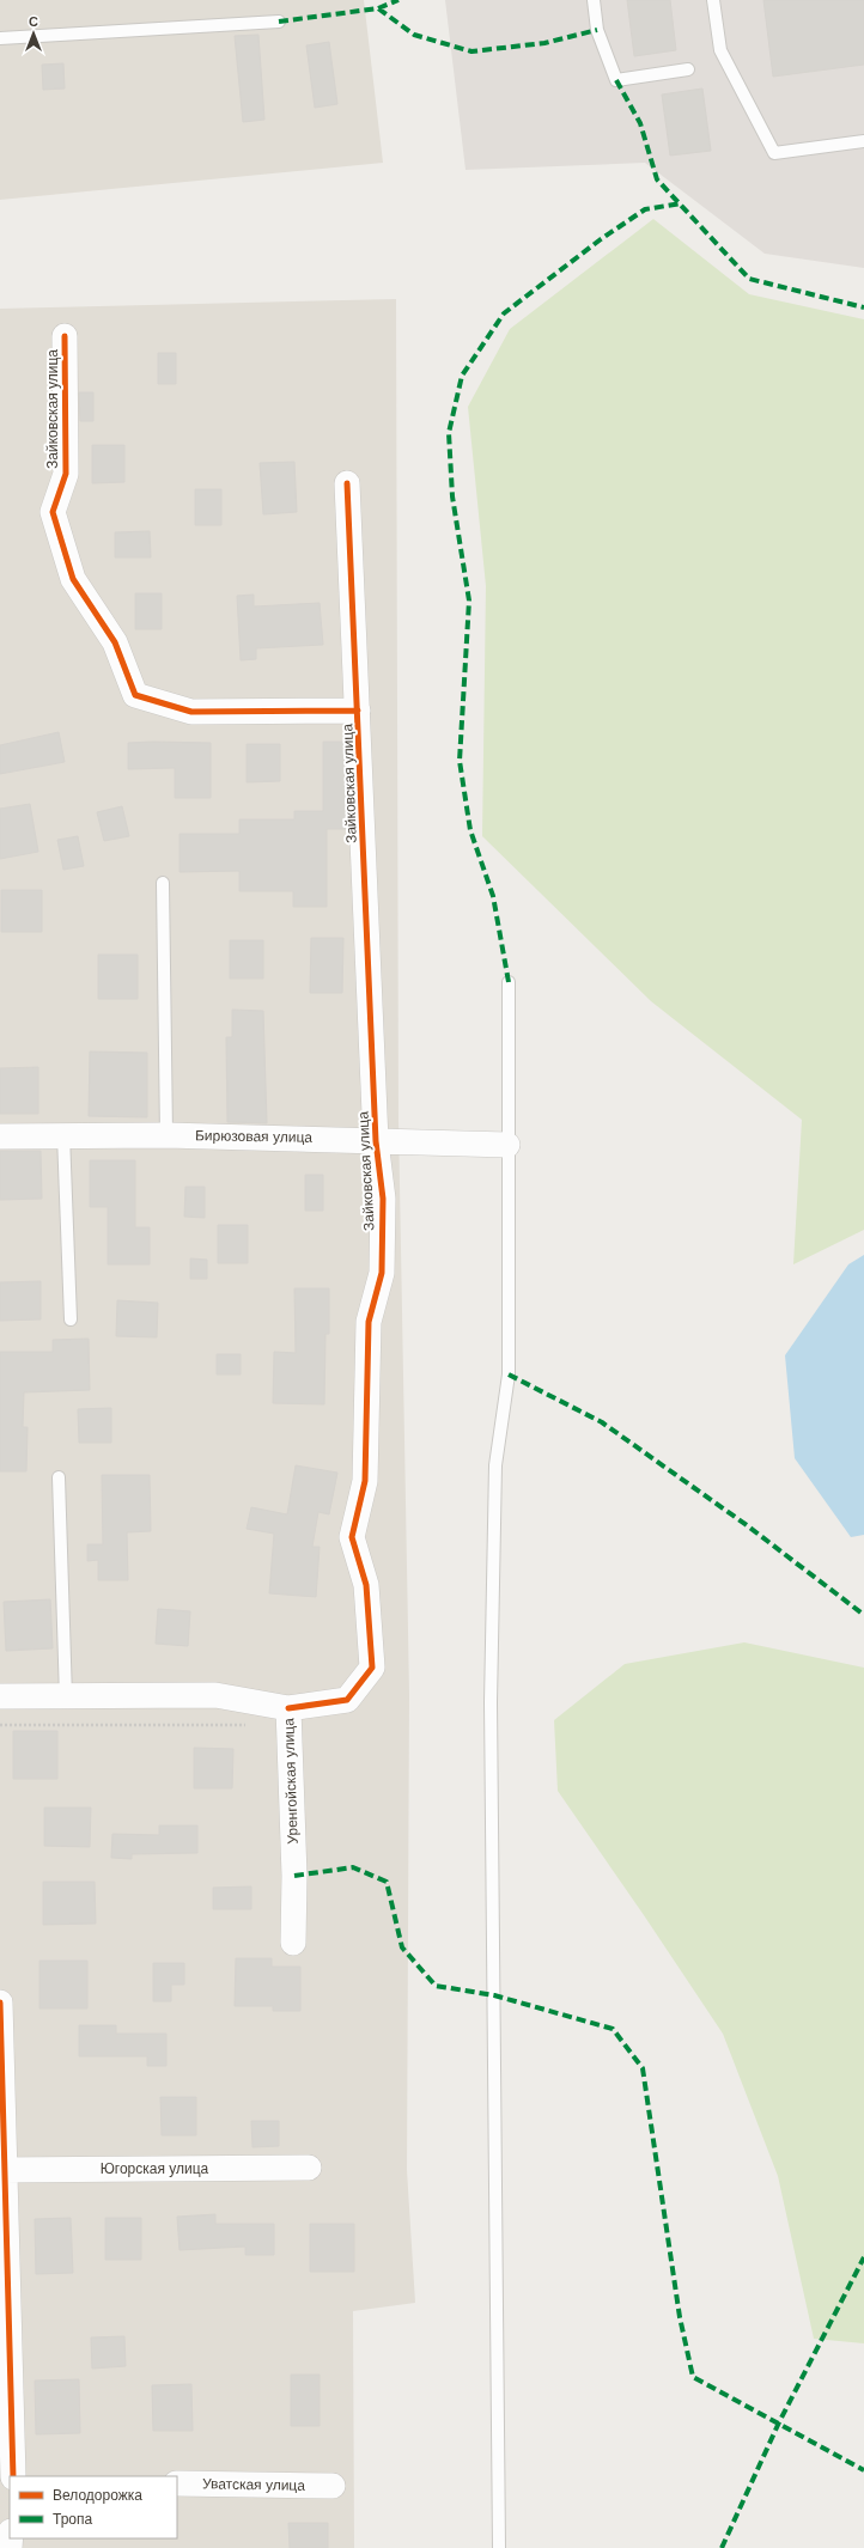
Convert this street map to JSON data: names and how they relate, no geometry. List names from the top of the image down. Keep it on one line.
{"streets":{"street":["Зайковская улица","Бирюзовая улица","Уренгойская улица","Югорская улица","Уватская улица"]},"crossings":[["Зайковская улица","Бирюзовая улица"],["Зайковская улица","Уренгойская улица"]],"legend":["Велодорожка","Тропа"],"north":"top"}
